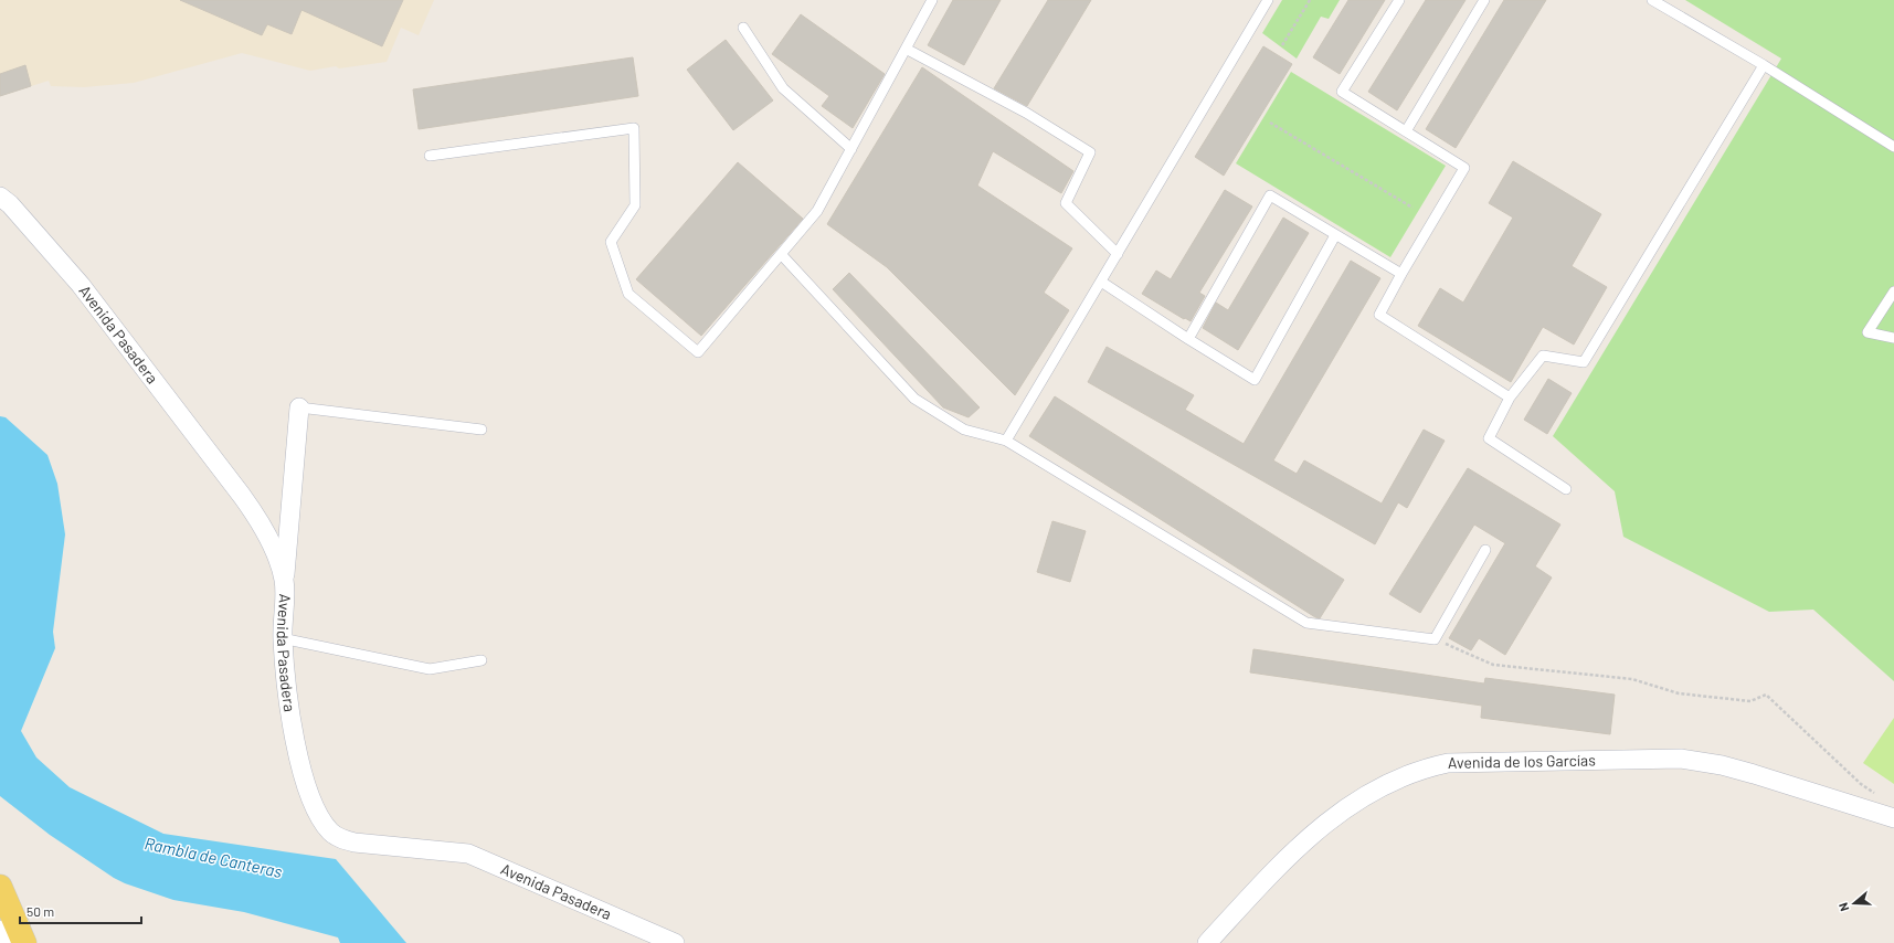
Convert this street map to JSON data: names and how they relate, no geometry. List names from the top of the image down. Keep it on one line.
{"streets":{"street":["Avenida Pasadera","Avenida de los Garcías"]},"water":["Rambla de Canteras"],"scale_bar":"50 m","north":"left"}
